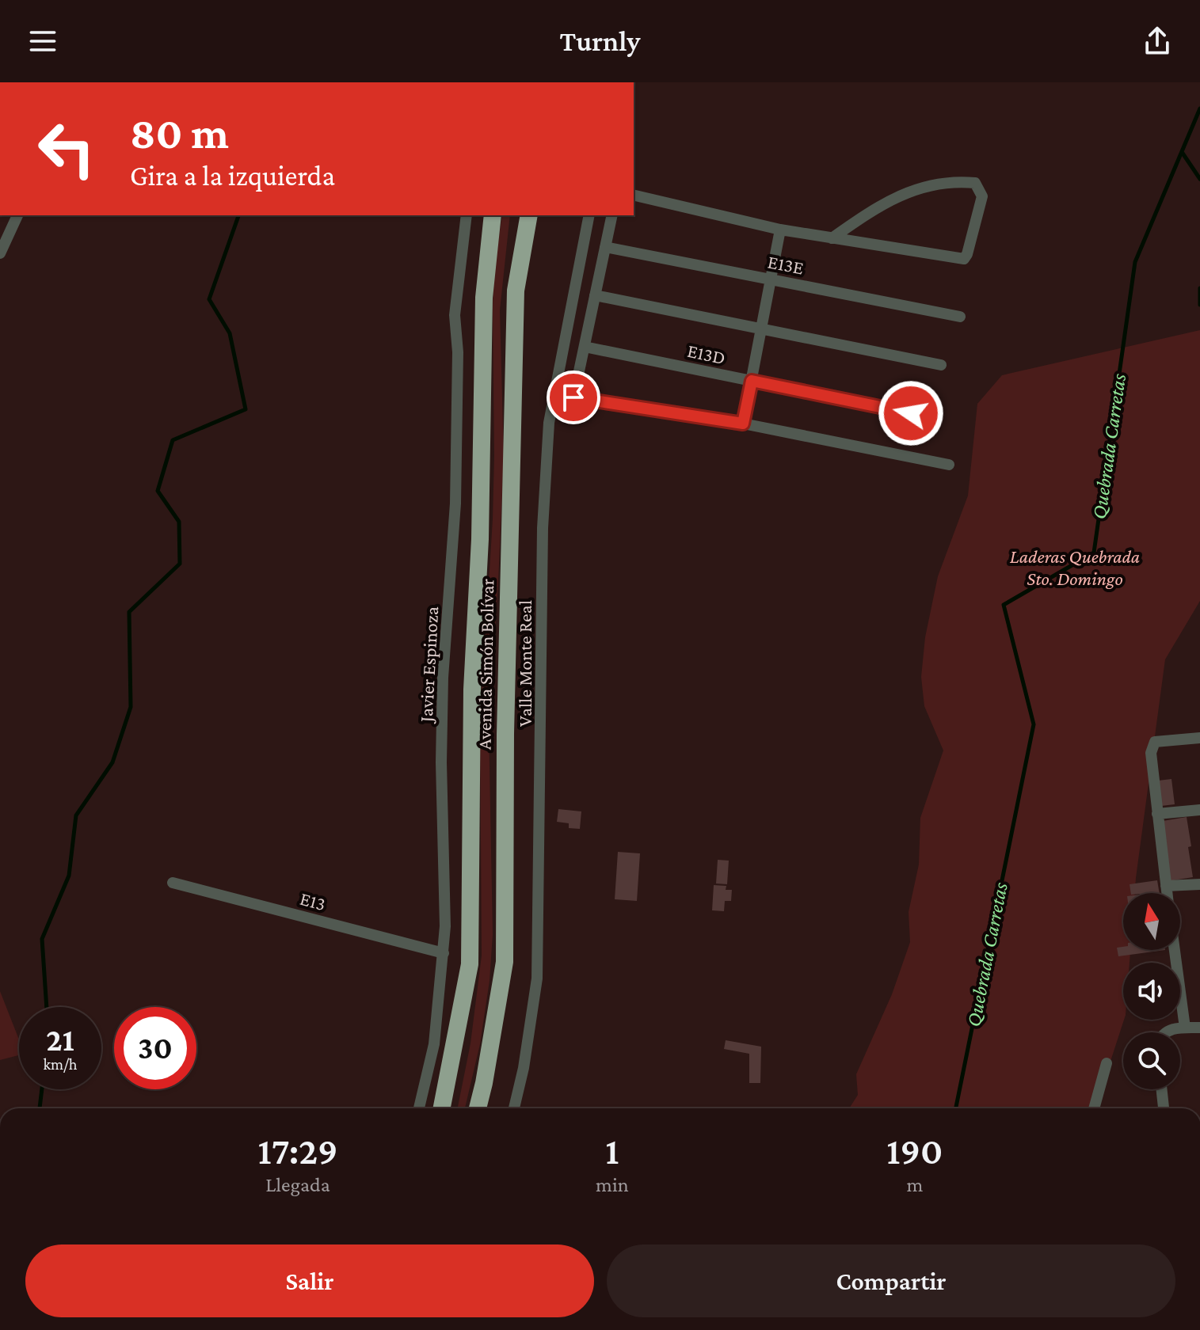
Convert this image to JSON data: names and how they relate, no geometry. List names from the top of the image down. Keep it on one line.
{"streets":{"highway":["Avenida Simón Bolívar"],"street":["E13E","E13D","Valle Monte Real","Javier Espinoza","E13"]},"crossings":[["Javier Espinoza","E13"]],"water":["Quebrada Carretas"],"parks":["Laderas Quebrada Sto. Domingo"],"north":"top","page":{"header":"Turnly","turn":["80 m","Gira a la izquierda"],"speed":"21 km/h","limit":"30","eta":["17:29","Llegada","1","min","190","m"],"buttons":["Salir","Compartir"]}}
